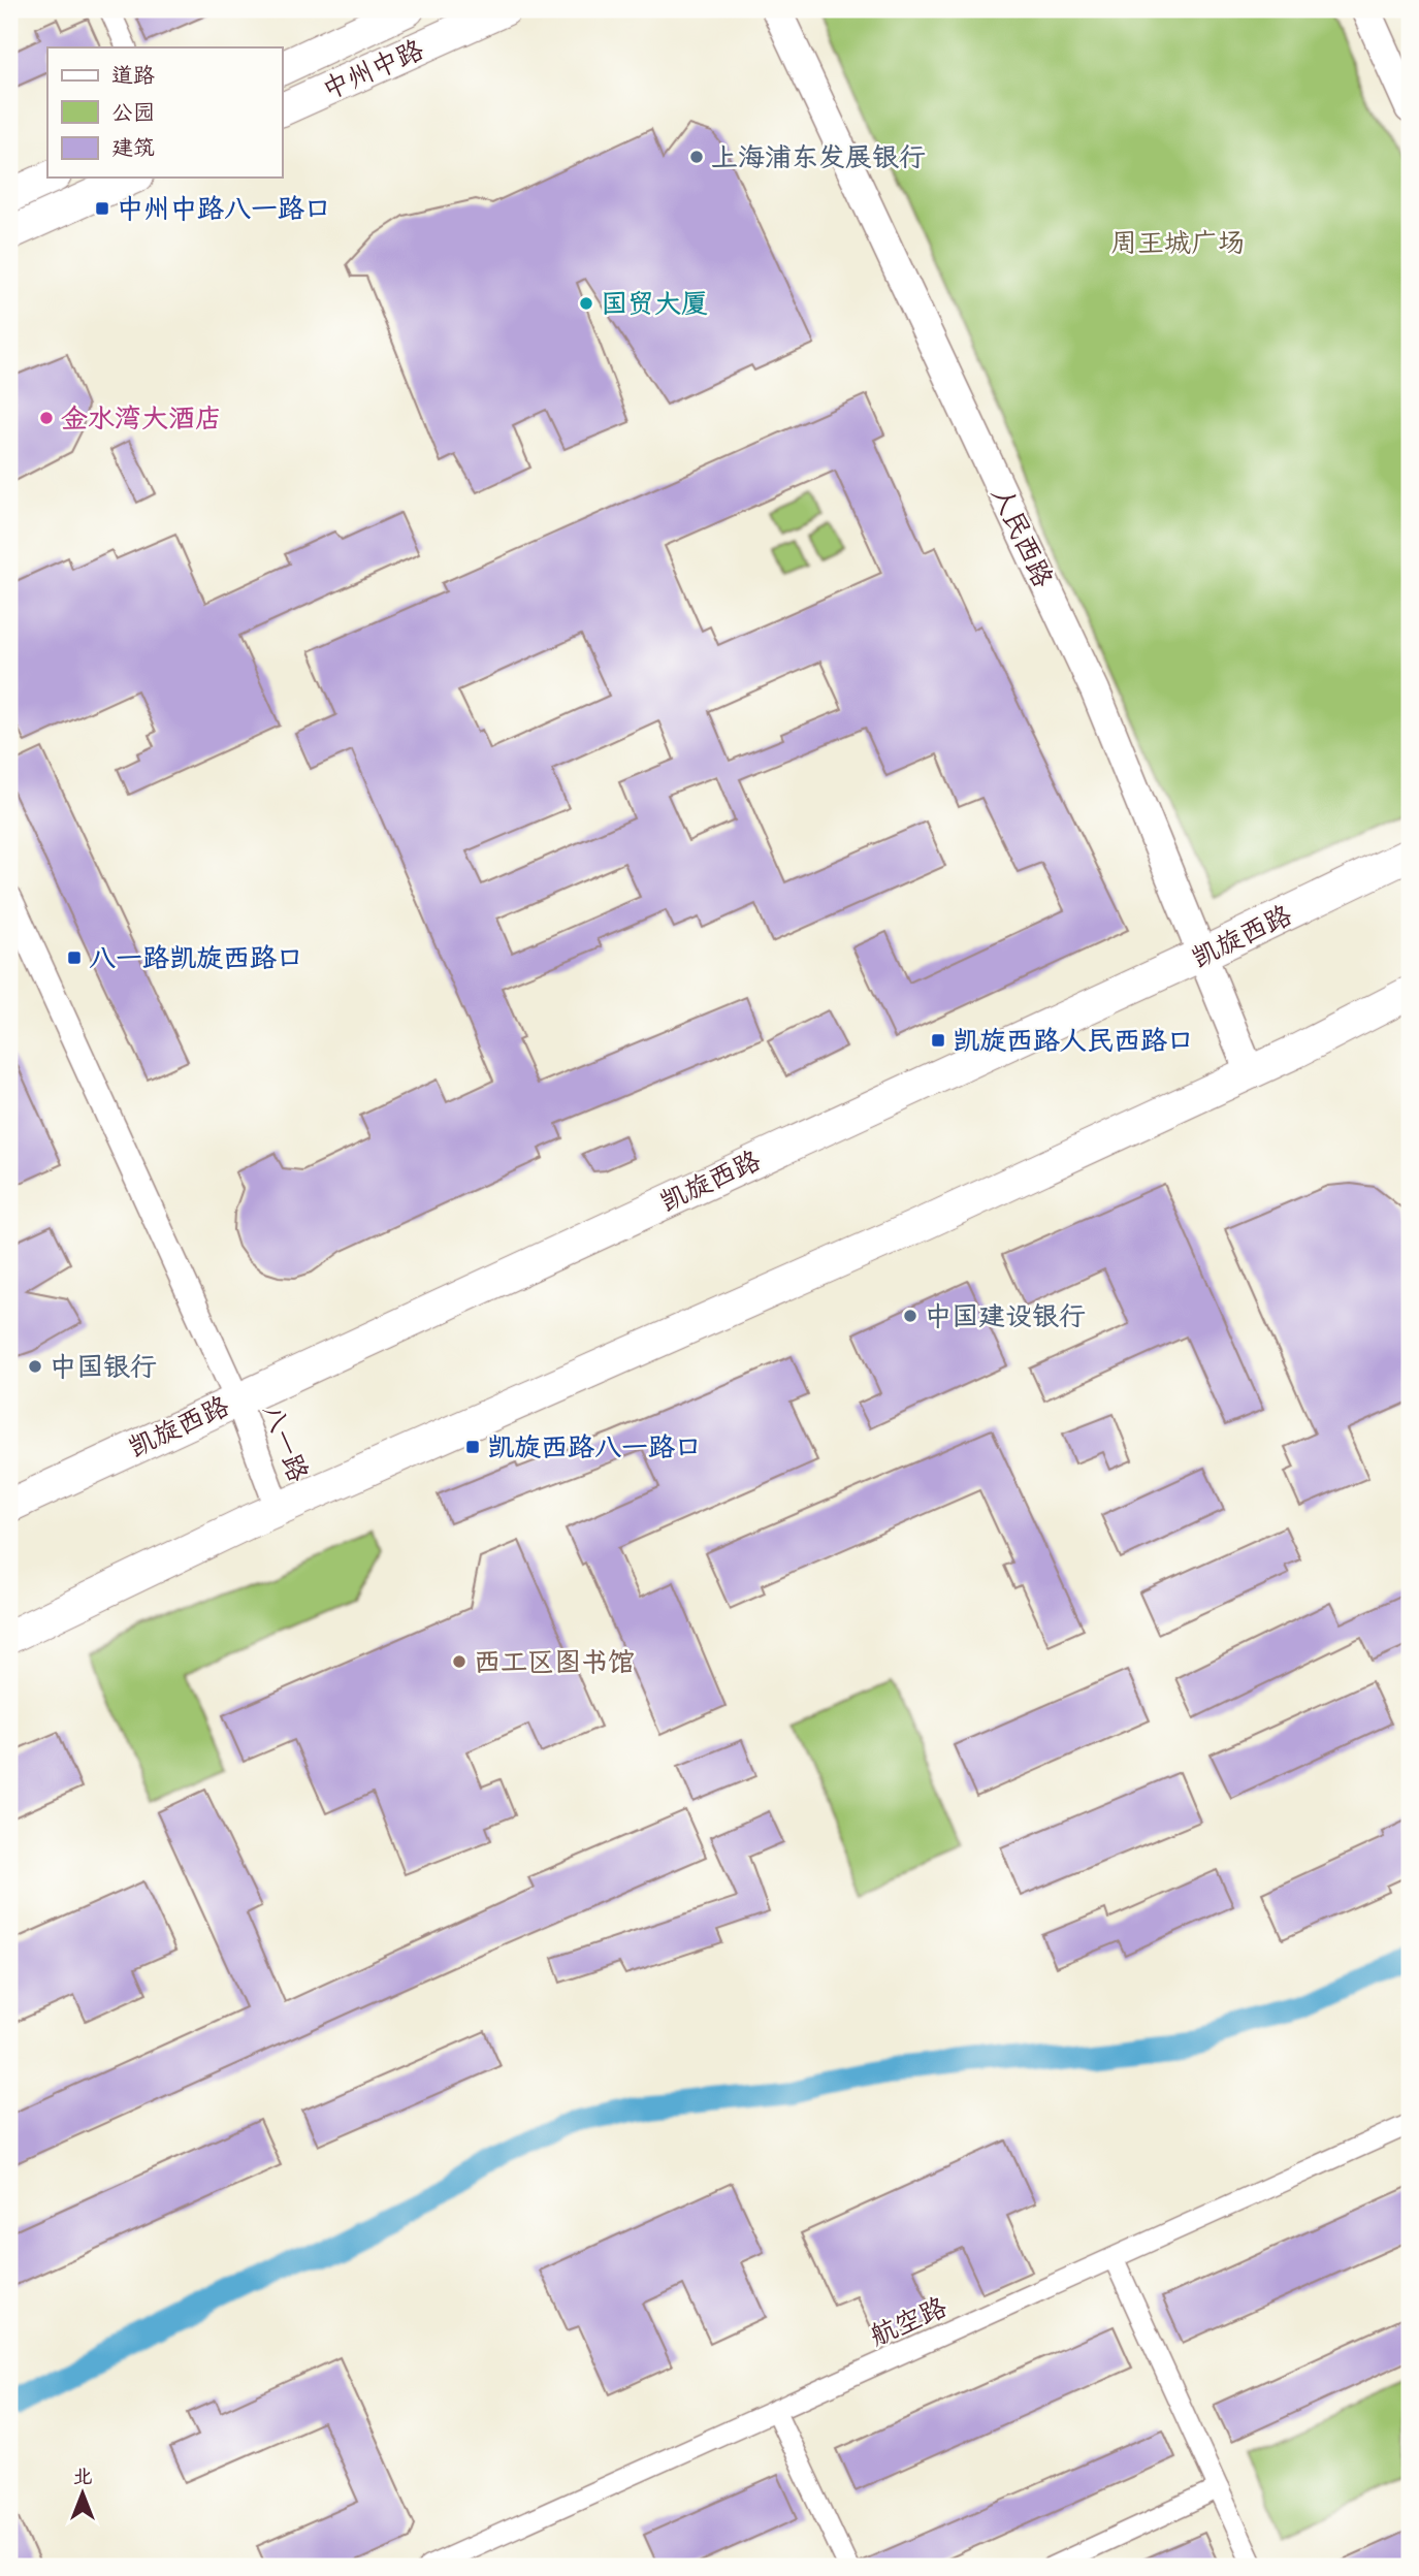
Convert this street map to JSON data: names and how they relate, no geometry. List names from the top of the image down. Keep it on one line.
{"streets":{"main road":["中州中路","人民西路","凯旋西路"],"street":["八一路","航空路"]},"crossings":[["人民西路","凯旋西路"],["凯旋西路","八一路"]],"parks":["周王城广场"],"places":{"other":["上海浦东发展银行","国贸大厦","金水湾大酒店","中国建设银行","中国银行","西工区图书馆"],"transit":["中州中路八一路口","八一路凯旋西路口","凯旋西路人民西路口","凯旋西路八一路口"]},"legend":["道路","公园","建筑"],"north":"top"}
